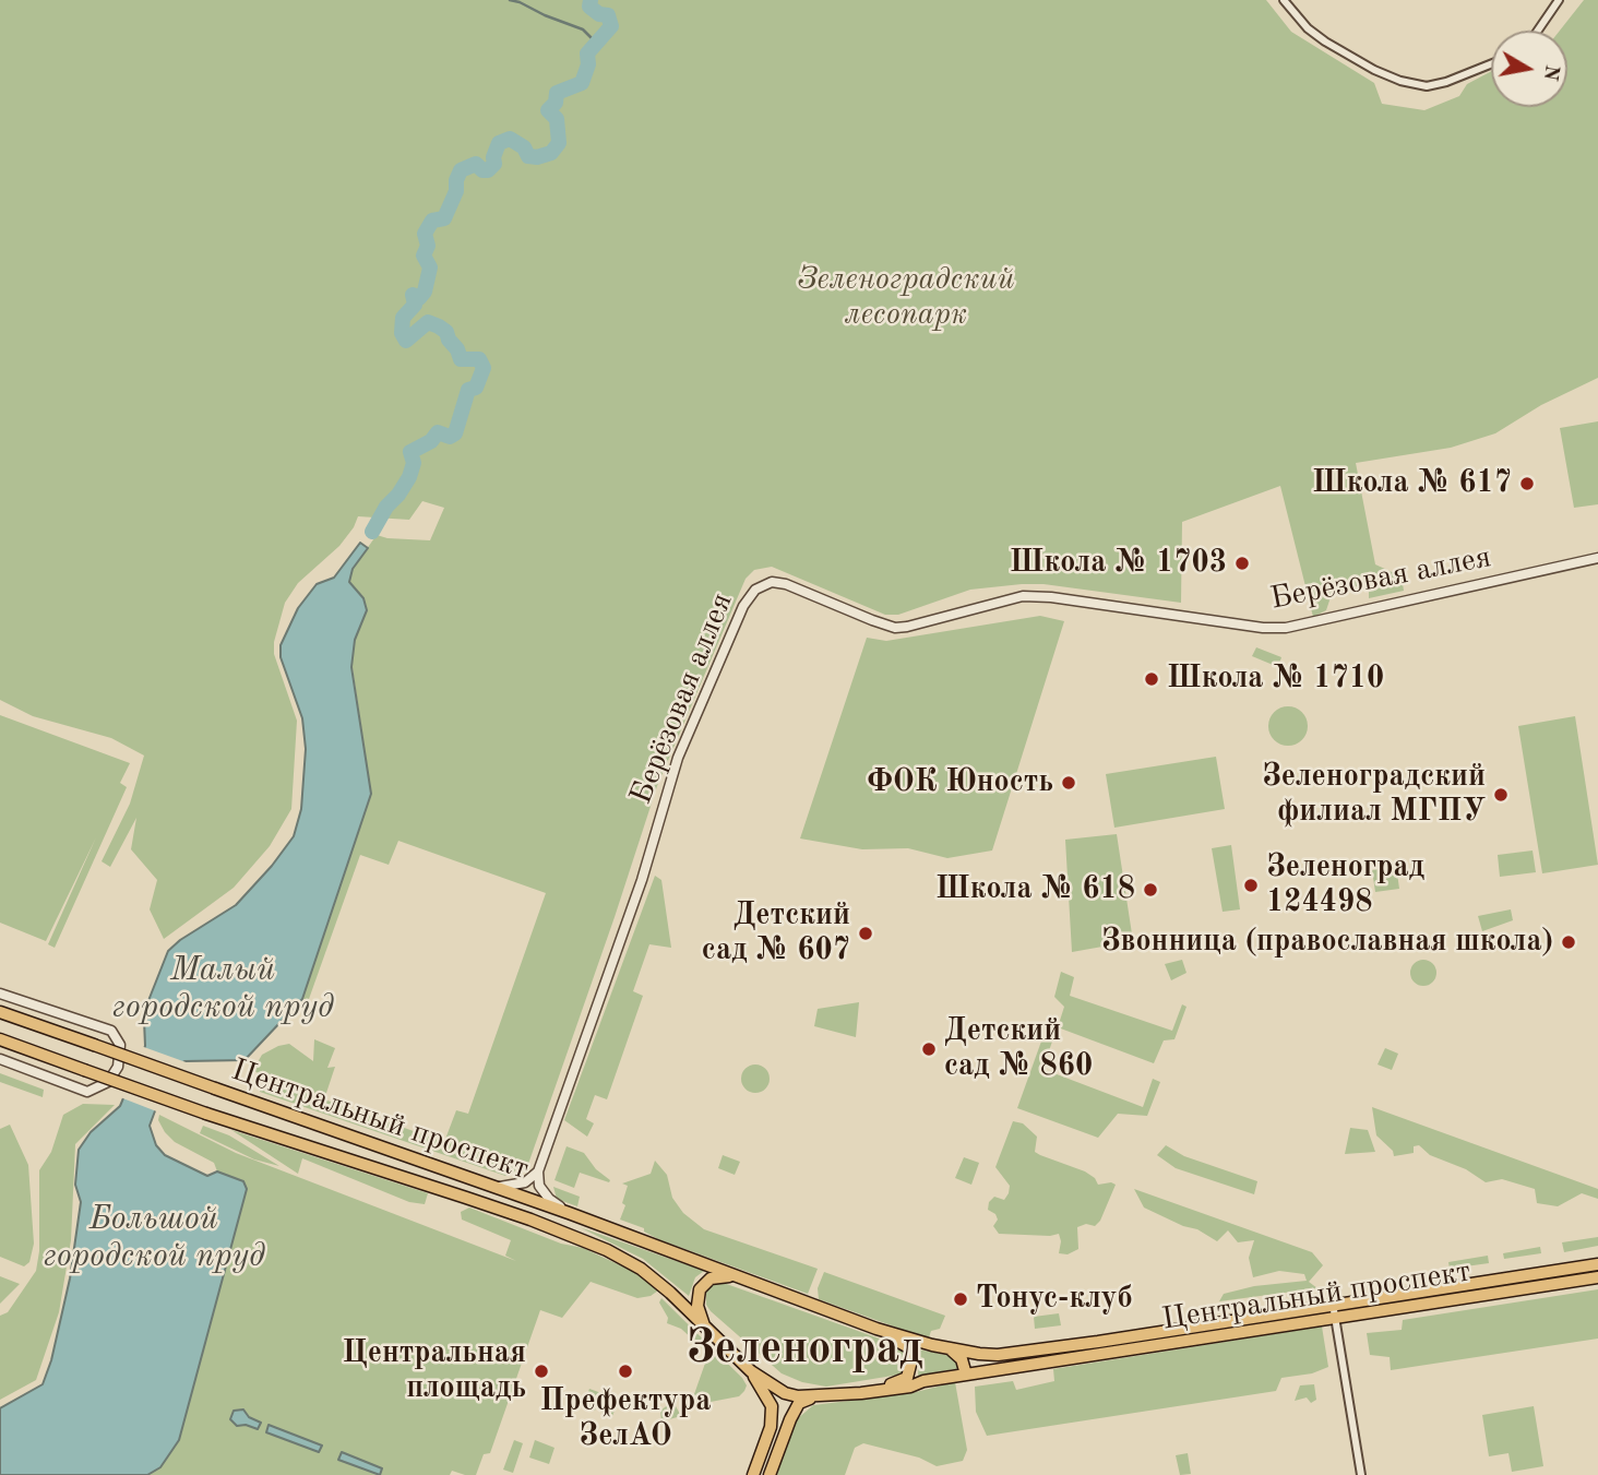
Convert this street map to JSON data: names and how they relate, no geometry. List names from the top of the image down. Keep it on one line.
{"streets":{"main road":["Центральный проспект"],"street":["Берёзовая аллея"]},"districts":["Зеленоград"],"water":["Малый городской пруд","Большой городской пруд"],"parks":["Зеленоградский лесопарк"],"places":["Школа № 617","Школа № 1703","Школа № 1710","ФОК Юность","Зеленоградский филиал МГПУ","Зеленоград 124498","Школа № 618","Детский сад № 607","Звонница (православная школа)","Детский сад № 860","Тонус-клуб","Центральная площадь","Префектура ЗелАО"],"north":"right"}
